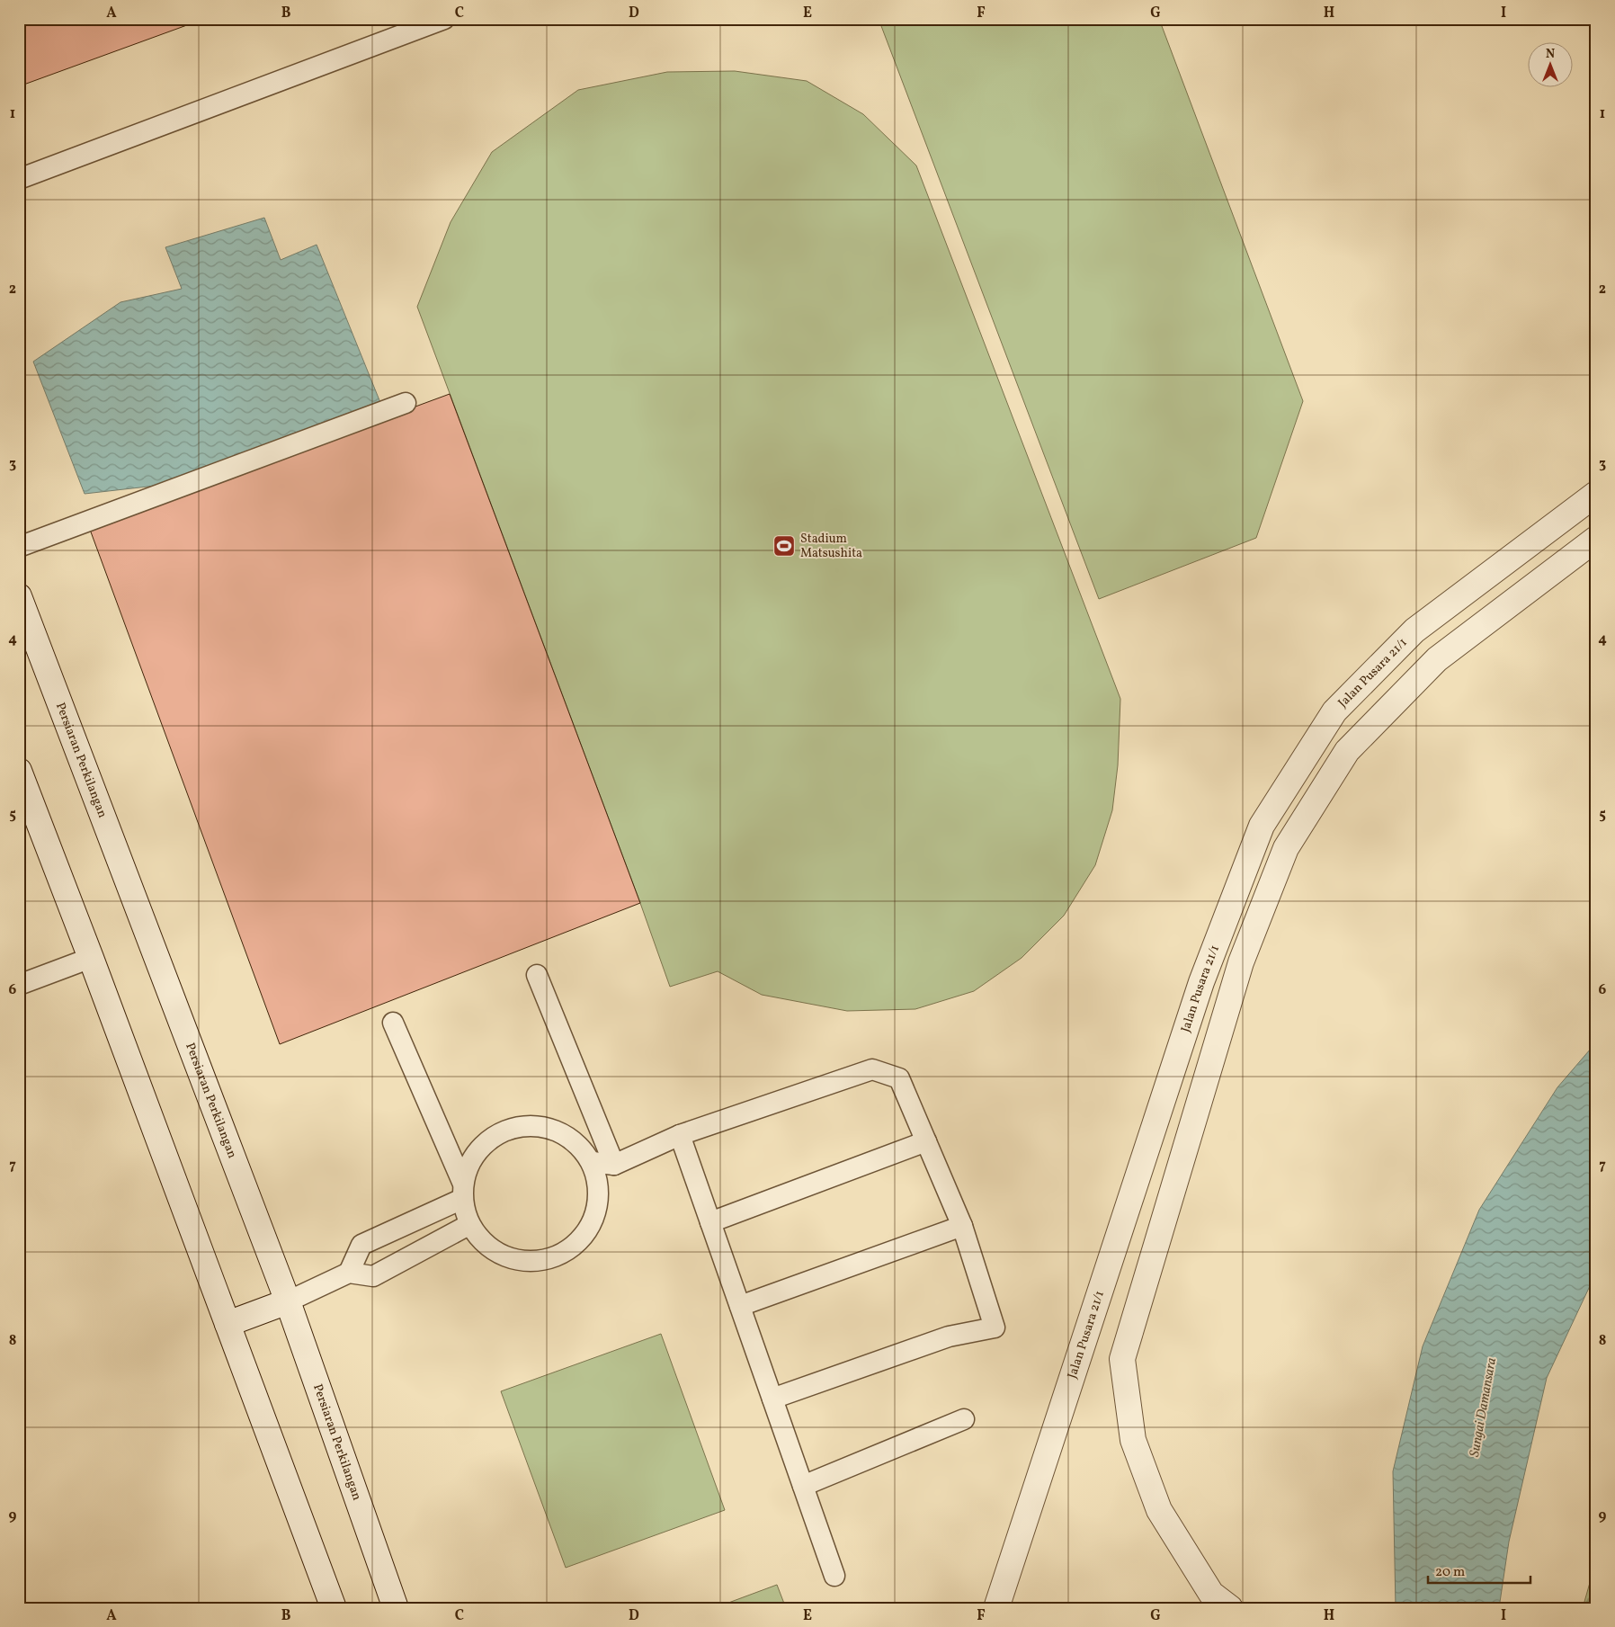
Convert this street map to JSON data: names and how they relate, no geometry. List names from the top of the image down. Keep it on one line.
{"streets":{"street":["Jalan Pusara 21/1","Persiaran Perkilangan"]},"water":["Sungai Damansara"],"places":{"sports":["Stadium Matsushita"]},"scale_bar":"20 m","north":"top","grid":{"columns":["A","B","C","D","E","F","G","H","I"],"rows":["1","2","3","4","5","6","7","8","9"]}}
